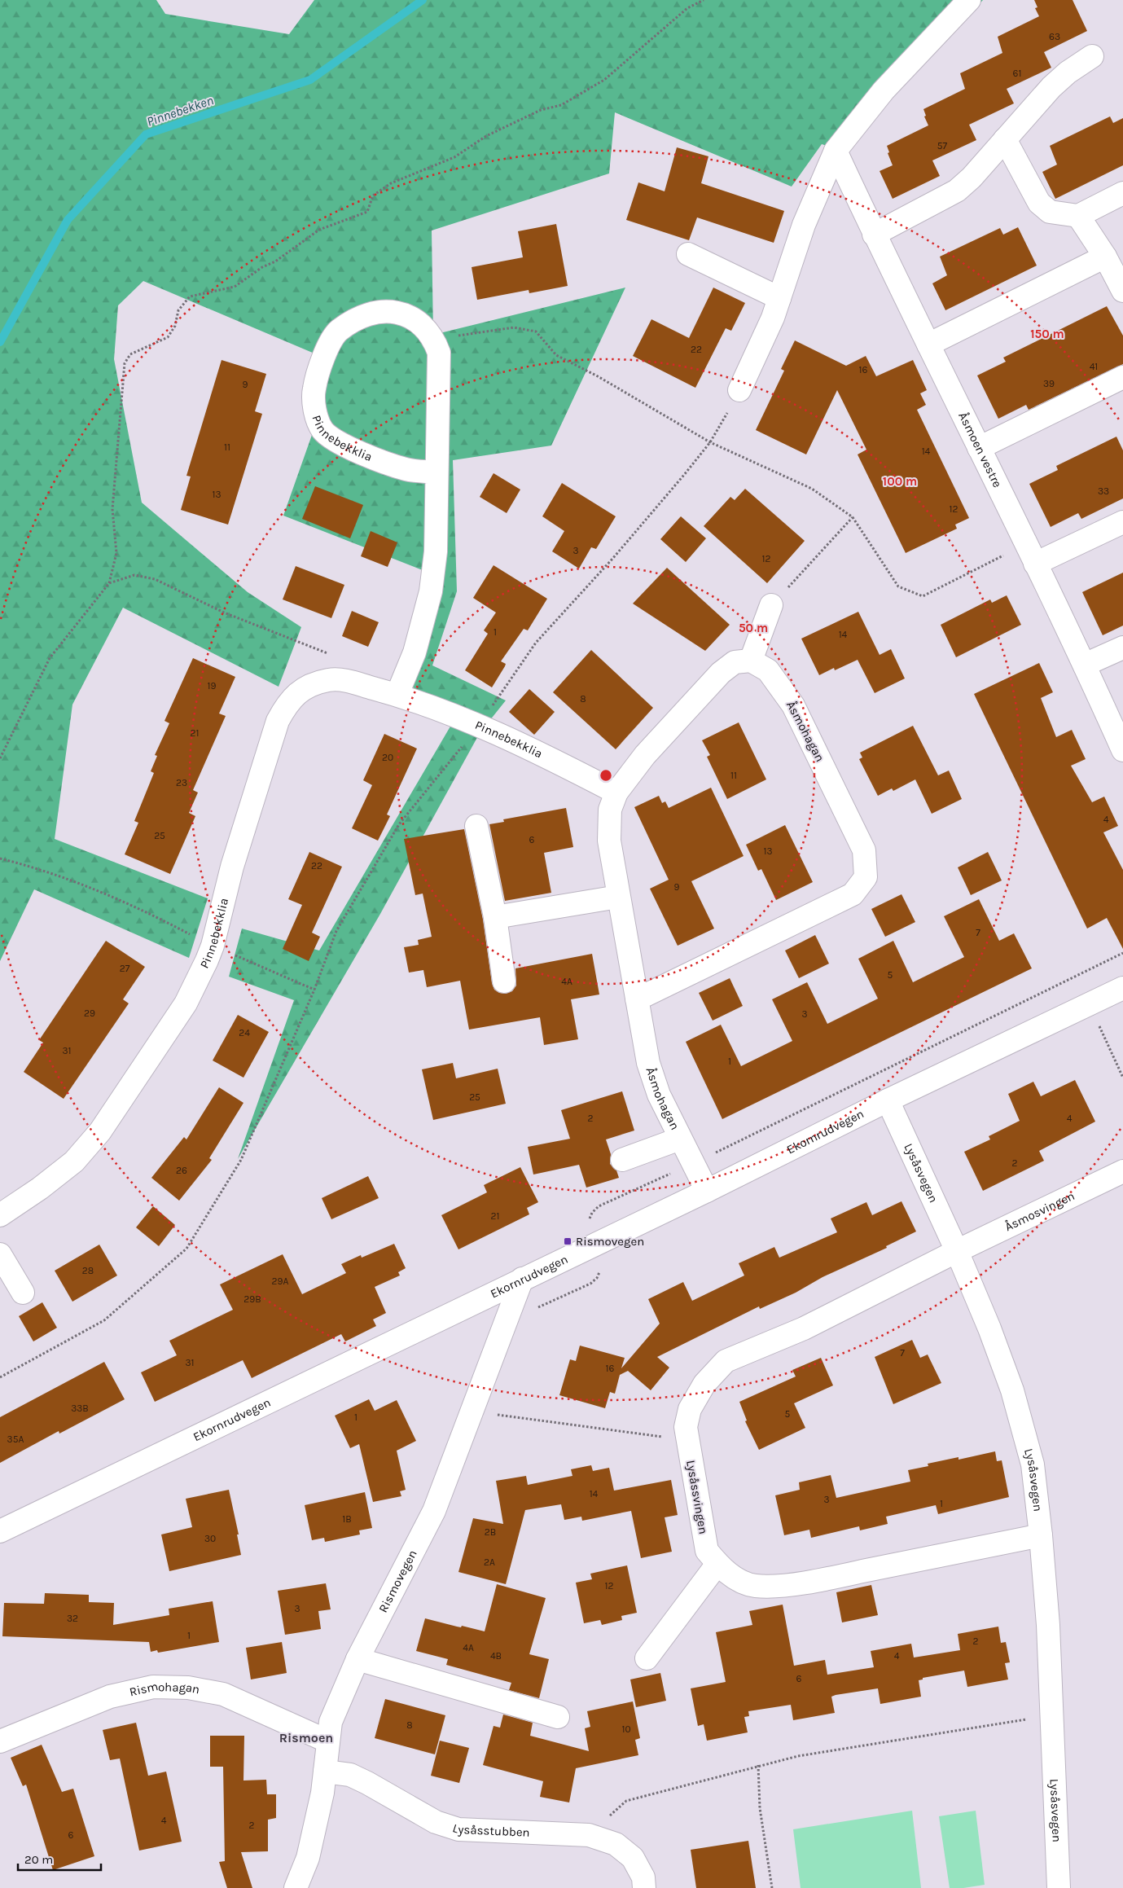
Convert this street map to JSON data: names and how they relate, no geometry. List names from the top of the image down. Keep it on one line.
{"streets":{"street":["Pinnebekklia","Åsmoen vestre","Åsmohagan","Ekornrudvegen","Lysåsvegen","Åsmosvingen","Lysåssvingen","Rismovegen","Rismohagan","Lysåsstubben"]},"crossings":[["Pinnebekklia","Åsmohagan"],["Åsmohagan","Ekornrudvegen"],["Ekornrudvegen","Lysåsvegen"],["Ekornrudvegen","Rismovegen"],["Lysåsvegen","Åsmosvingen"],["Lysåsvegen","Lysåssvingen"],["Åsmosvingen","Lysåssvingen"],["Rismovegen","Rismohagan"],["Rismovegen","Lysåsstubben"]],"districts":["Rismoen"],"water":["Pinnebekken"],"places":{"transit":["Rismovegen"]},"house_numbers":["63","61","57","22","41","16","39","9","11","14","33","13","12","3","12","1","14","19","8","21","20","11","23","4","25","6","13","22","9","7","27","5","4A","29","3","24","31","1","25","2","4","2","26","21","28","29A","29B","7","31","16","33B","5","1","35A","14","3","1","1B","2B","30","2A","12","3","32","1","2","4A","4B","4","6","8","10","4","2","6"],"scale_bar":"20 m","rings":["150 m","100 m","50 m"]}
